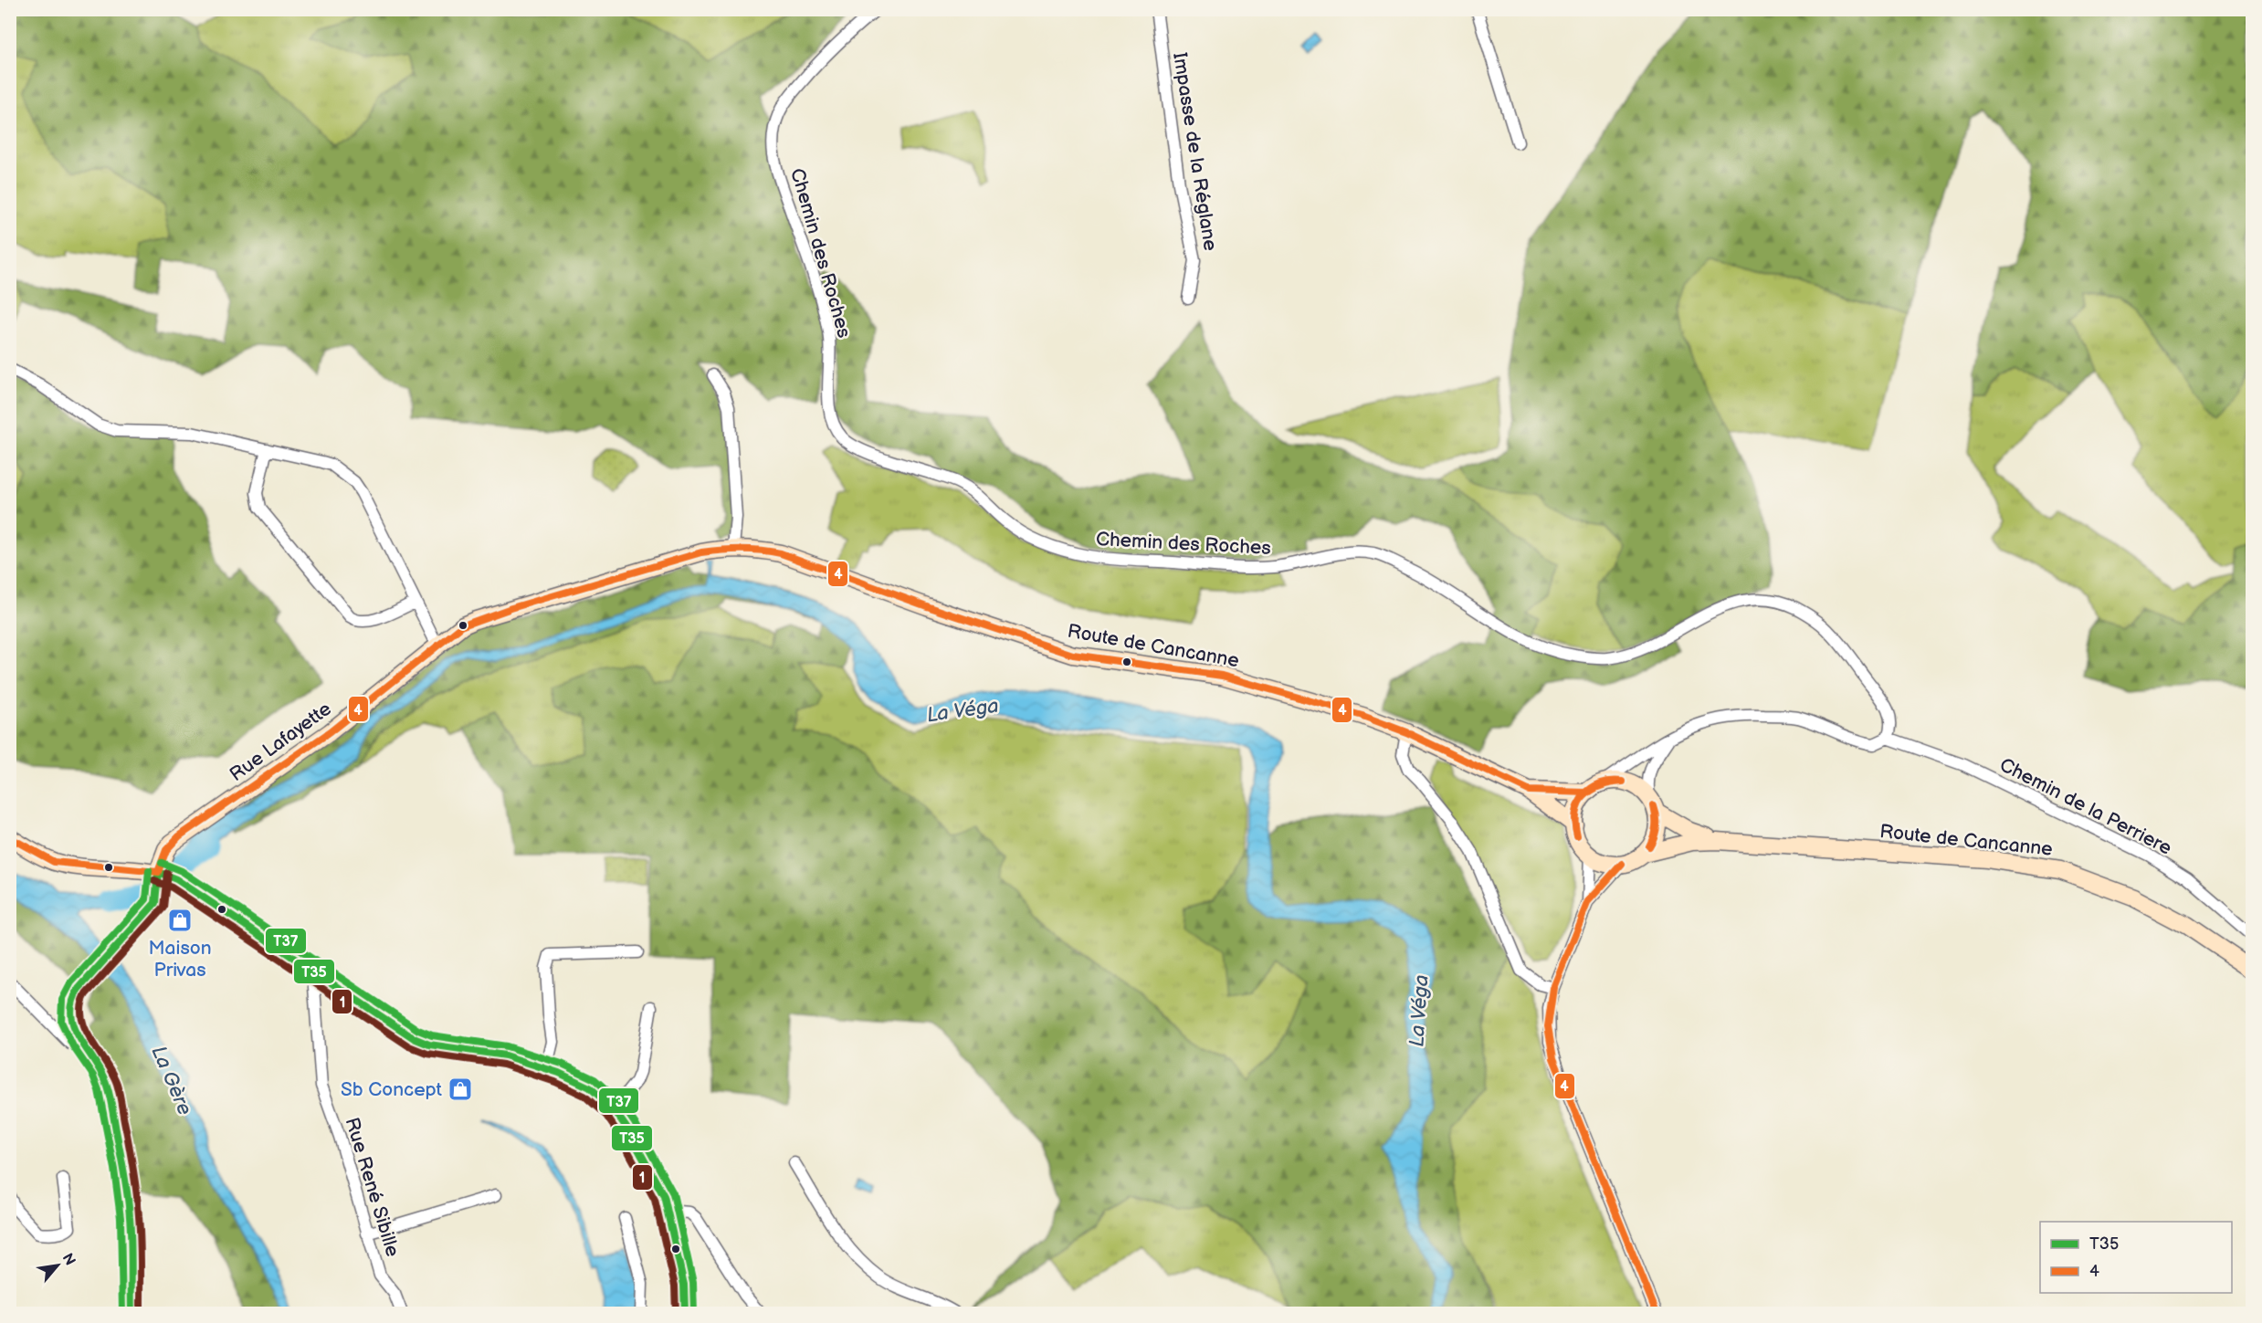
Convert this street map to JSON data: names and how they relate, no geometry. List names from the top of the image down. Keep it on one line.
{"streets":{"main road":["Route de Cancanne","Rue Lafayette"],"street":["Impasse de la Réglane","Chemin des Roches","Chemin de la Perriere","Rue René Sibille"]},"crossings":[["Chemin des Roches","Chemin de la Perriere"],["Route de Cancanne","Rue Lafayette"]],"water":["La Véga","La Gère"],"places":{"shop":["Maison Privas","Sb Concept"]},"lines":["transit line 4","transit line T37","transit line T35","transit line 1"],"legend":["T35","4"],"north":"top right"}
